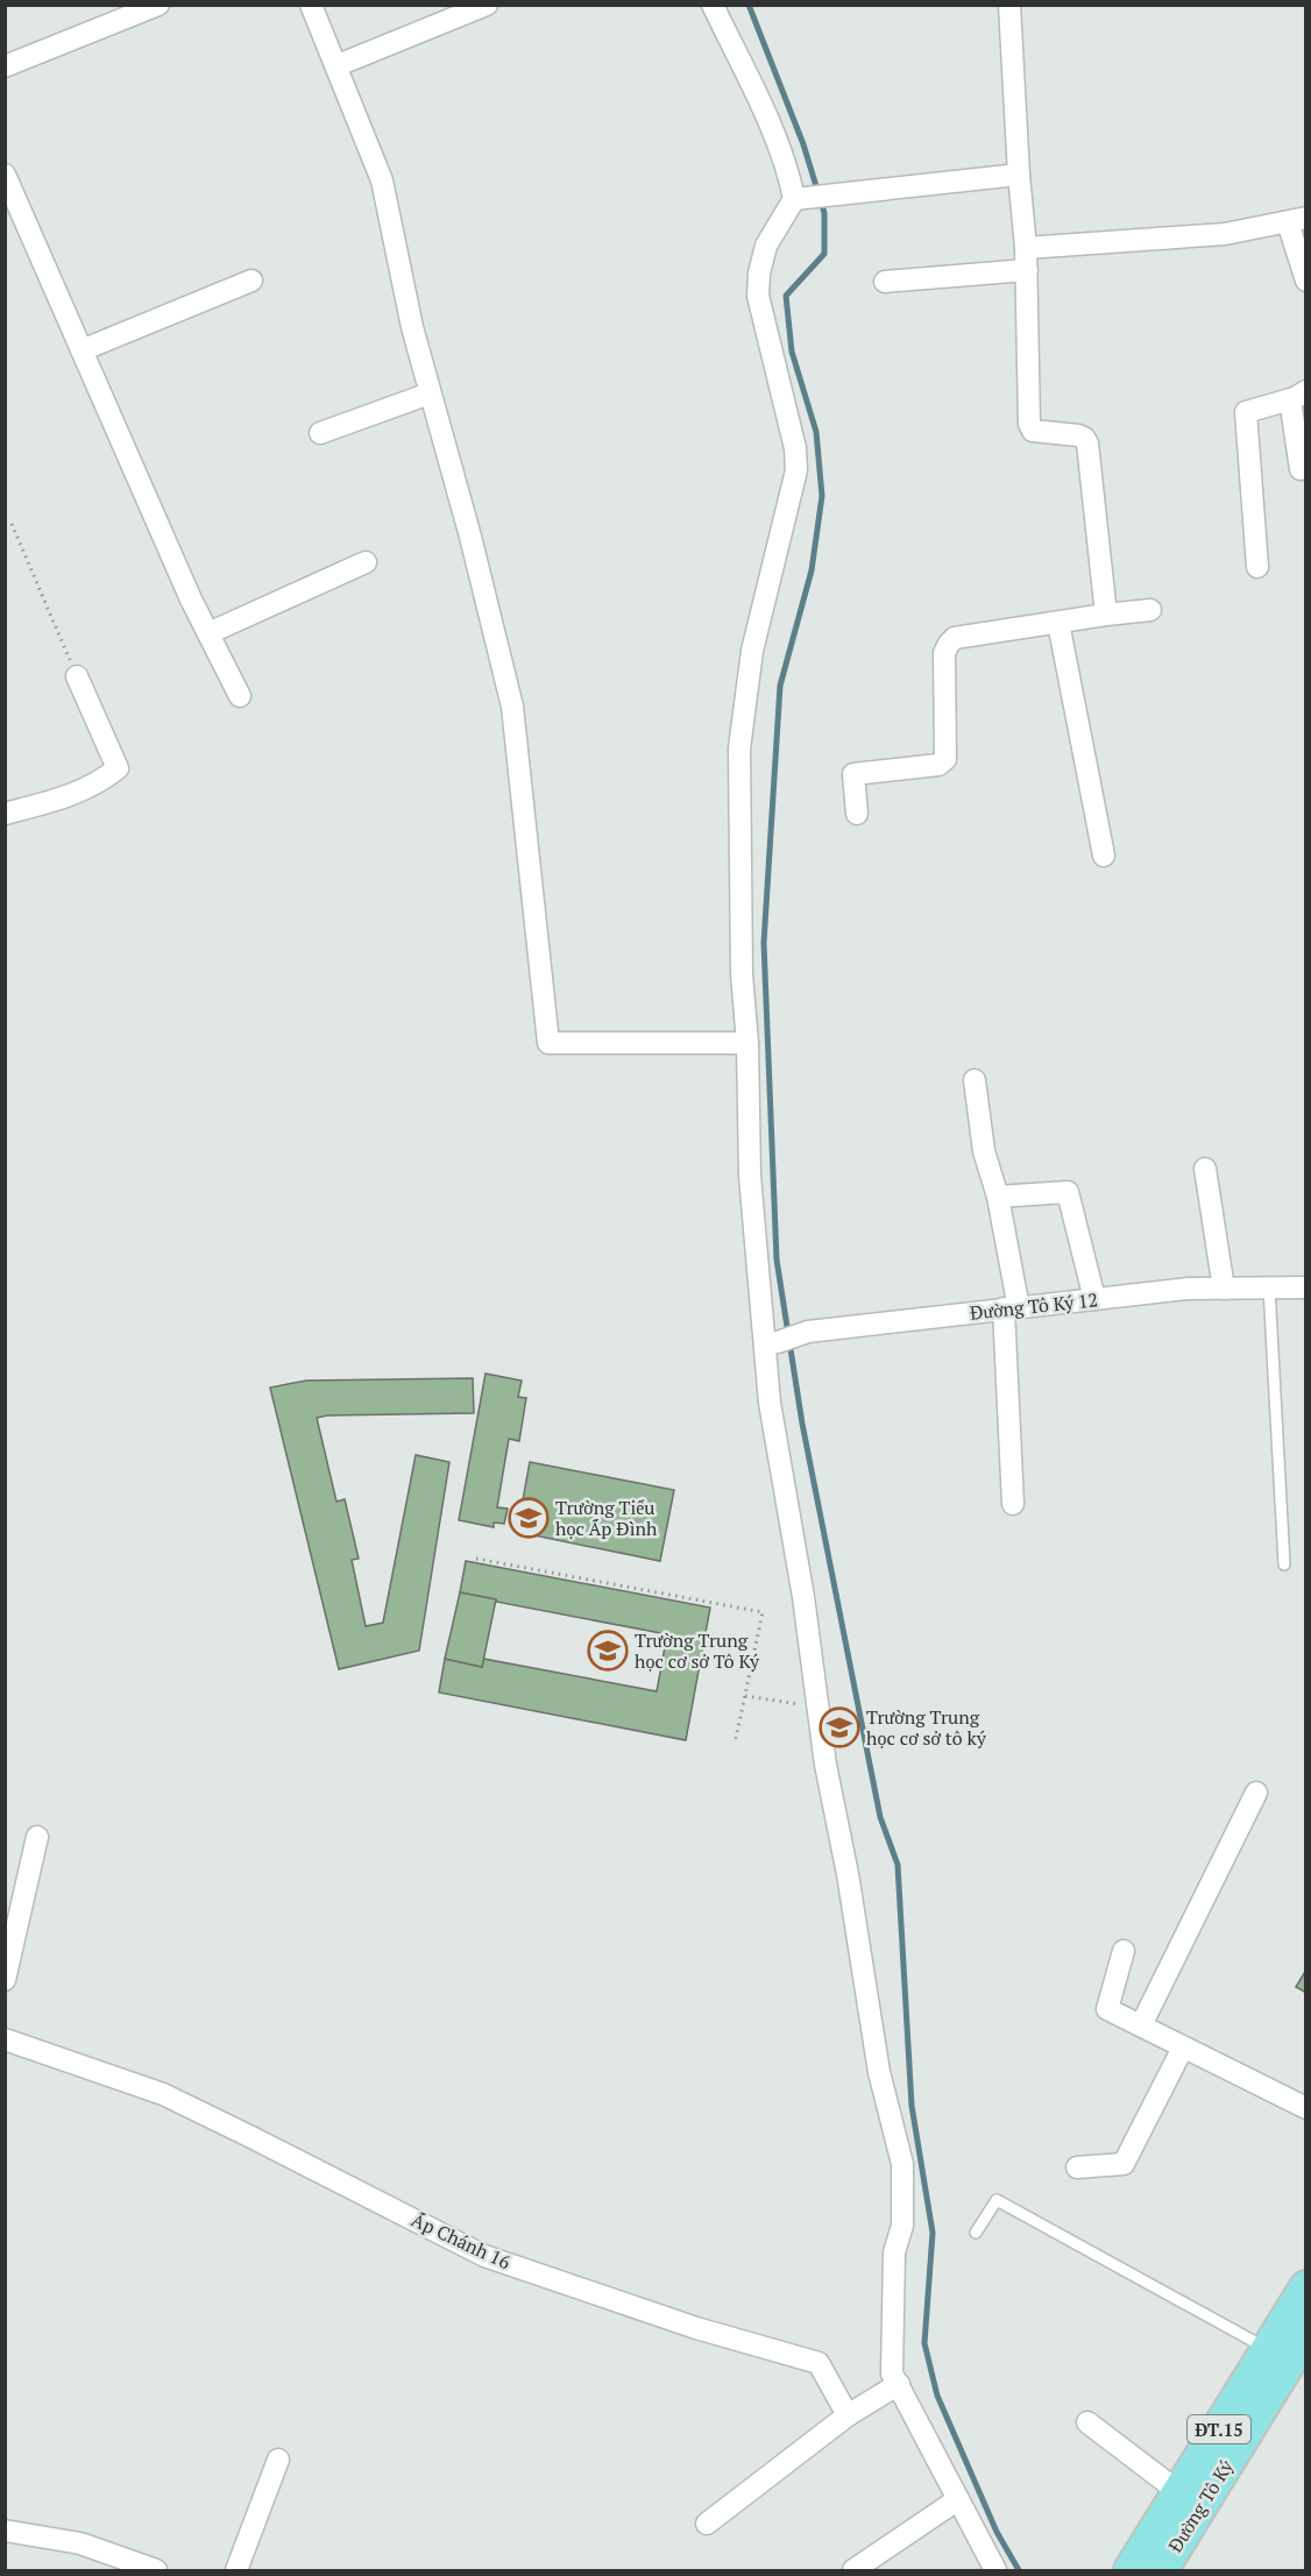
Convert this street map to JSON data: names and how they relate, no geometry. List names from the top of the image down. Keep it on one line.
{"streets":{"main road":["ĐT.15","Đường Tô Ký"],"street":["Đường Tô Ký 12","Ấp Chánh 16"]},"places":{"school or university":["Trường Tiểu học Ấp Đình","Trường Trung học cơ sở Tô Ký","Trường Trung học cơ sở tô ký"]}}
